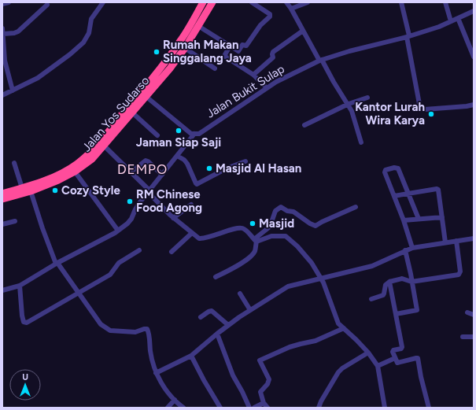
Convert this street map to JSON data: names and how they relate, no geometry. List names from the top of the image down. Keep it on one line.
{"streets":{"highway":["Jalan Yos Sudarso"],"street":["Jalan Bukit Sulap"]},"districts":["DEMPO"],"places":["Rumah Makan Singgalang Jaya","Kantor Lurah Wira Karya","Jaman Siap Saji","Masjid Al Hasan","Cozy Style","RM Chinese Food Agong","Masjid"],"north":"top"}
